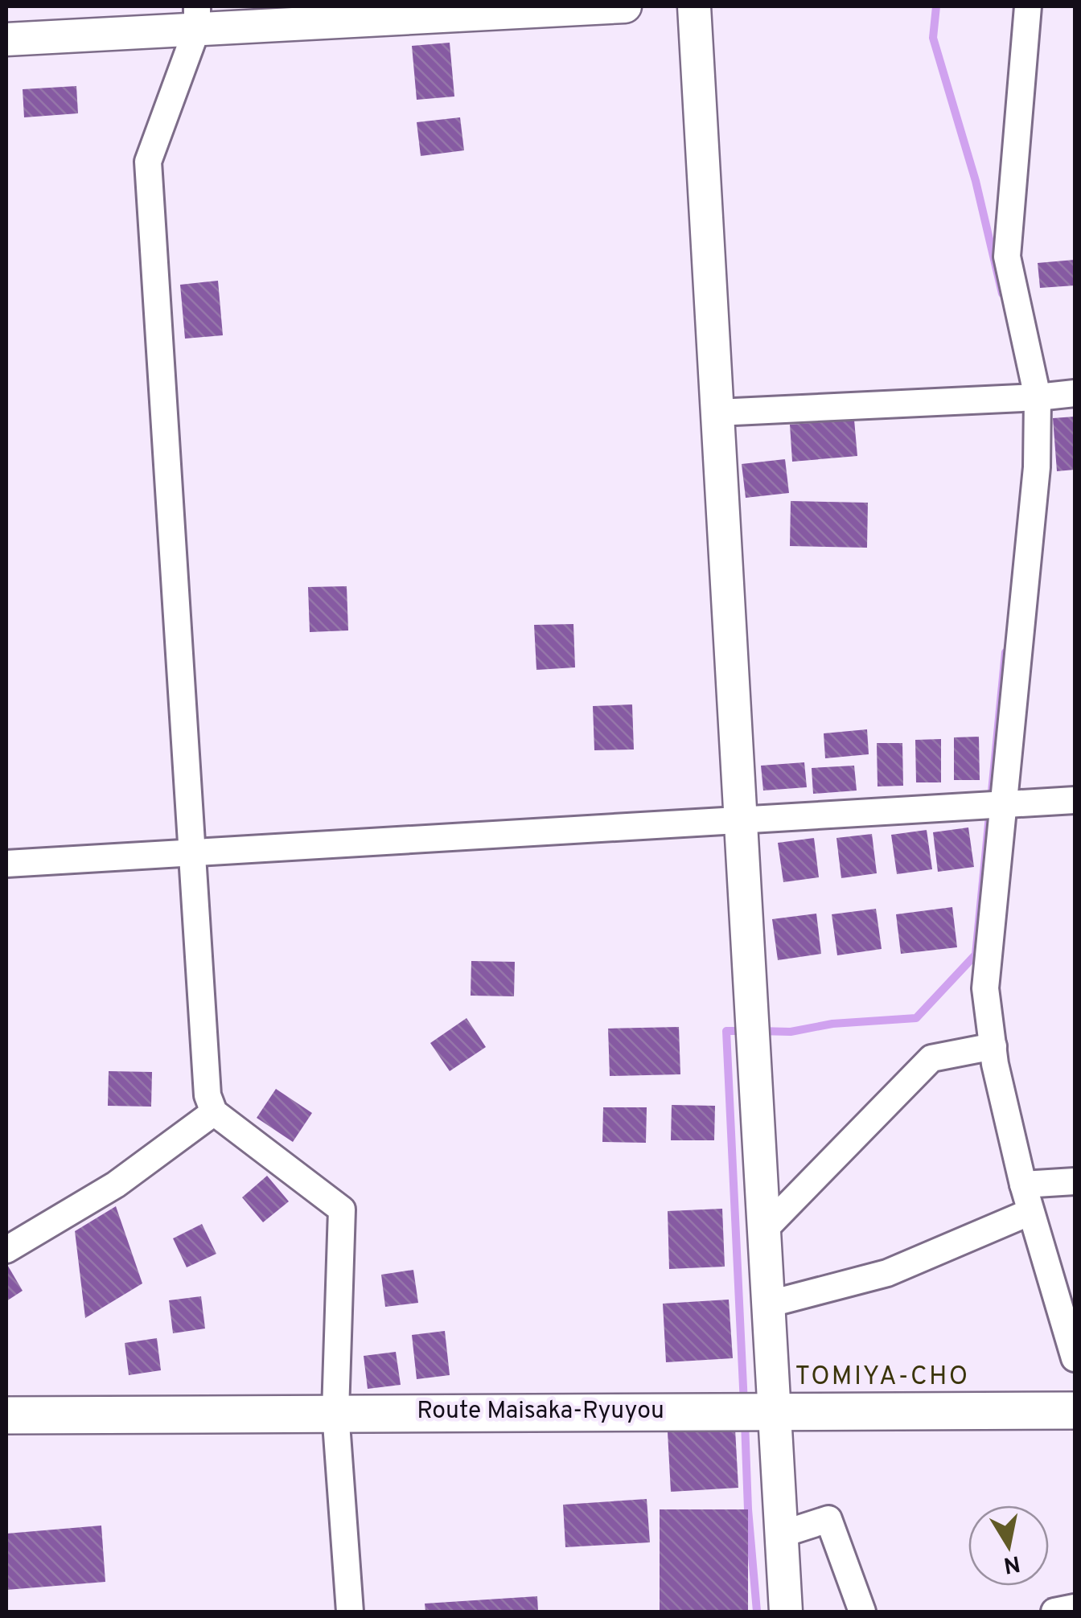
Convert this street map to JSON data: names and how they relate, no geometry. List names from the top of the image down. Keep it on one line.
{"streets":{"main road":["Route Maisaka-Ryuyou"]},"districts":["TOMIYA-CHO"],"north":"bottom"}
